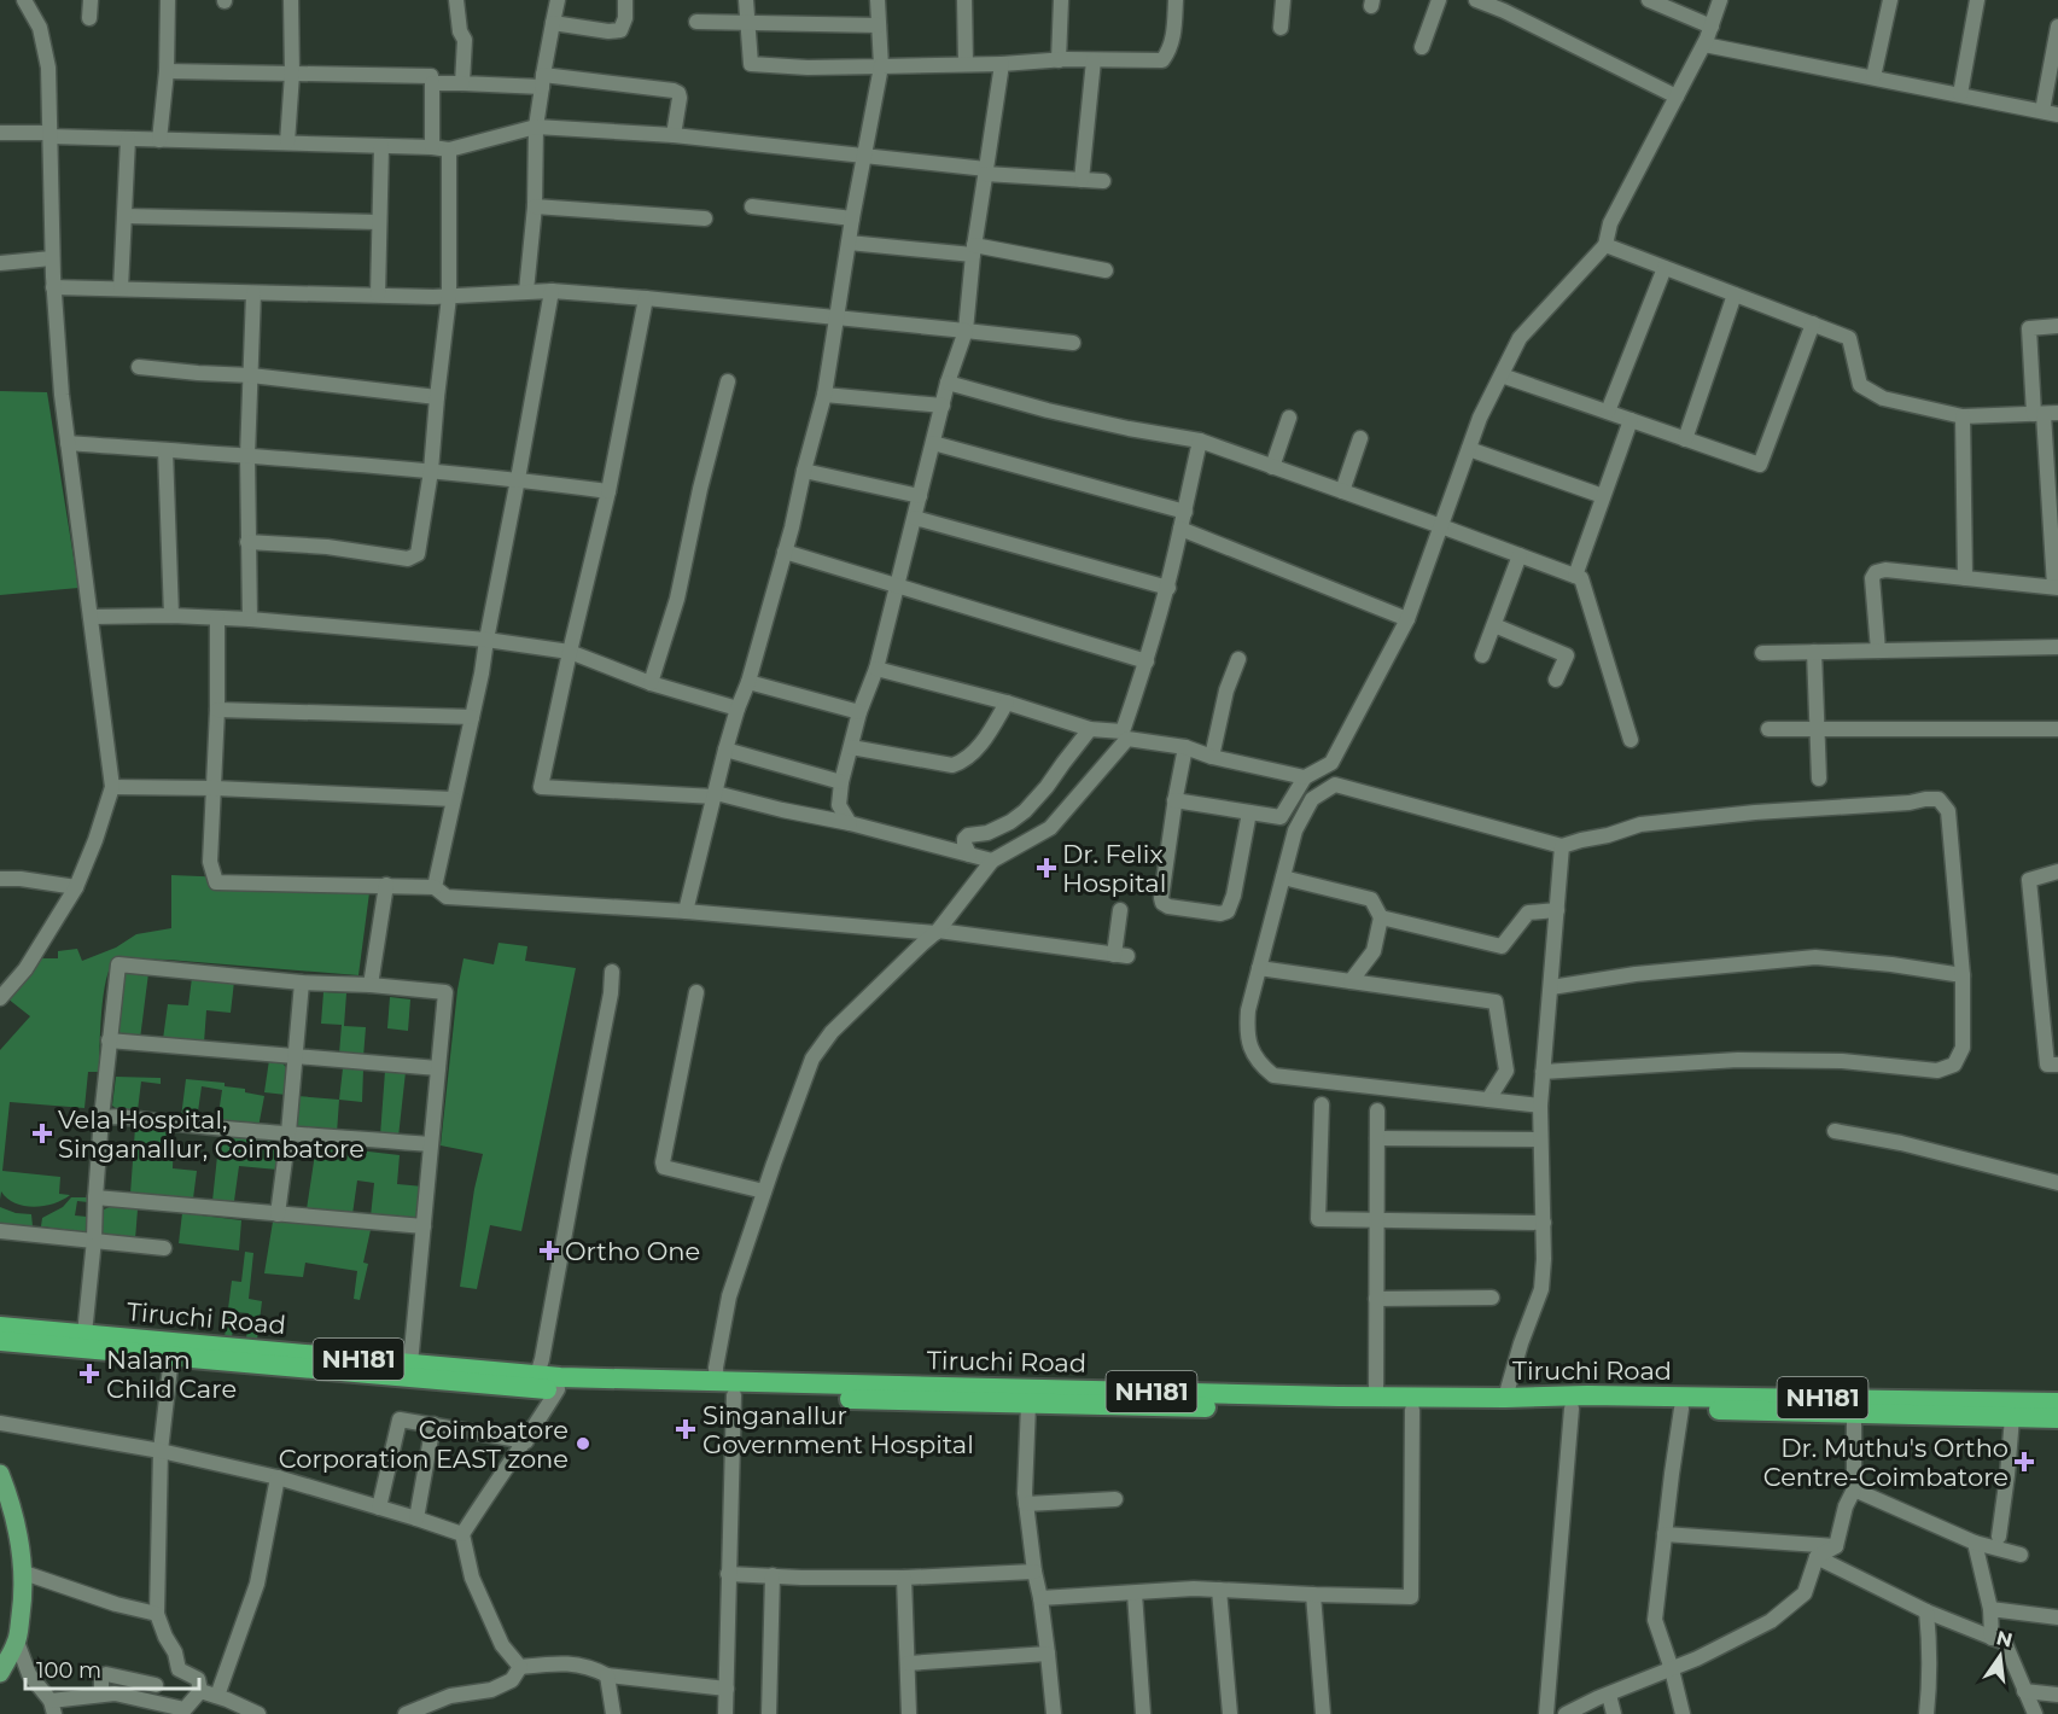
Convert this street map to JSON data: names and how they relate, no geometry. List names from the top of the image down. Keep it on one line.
{"streets":{"highway":["Tiruchi Road","NH181"]},"places":{"health":["Dr. Felix Hospital","Vela Hospital, Singanallur, Coimbatore","Ortho One","Nalam Child Care","Singanallur Government Hospital","Dr. Muthu's Ortho Centre-Coimbatore"],"other":["Coimbatore Corporation EAST zone"]},"scale_bar":"100 m","north":"top"}
